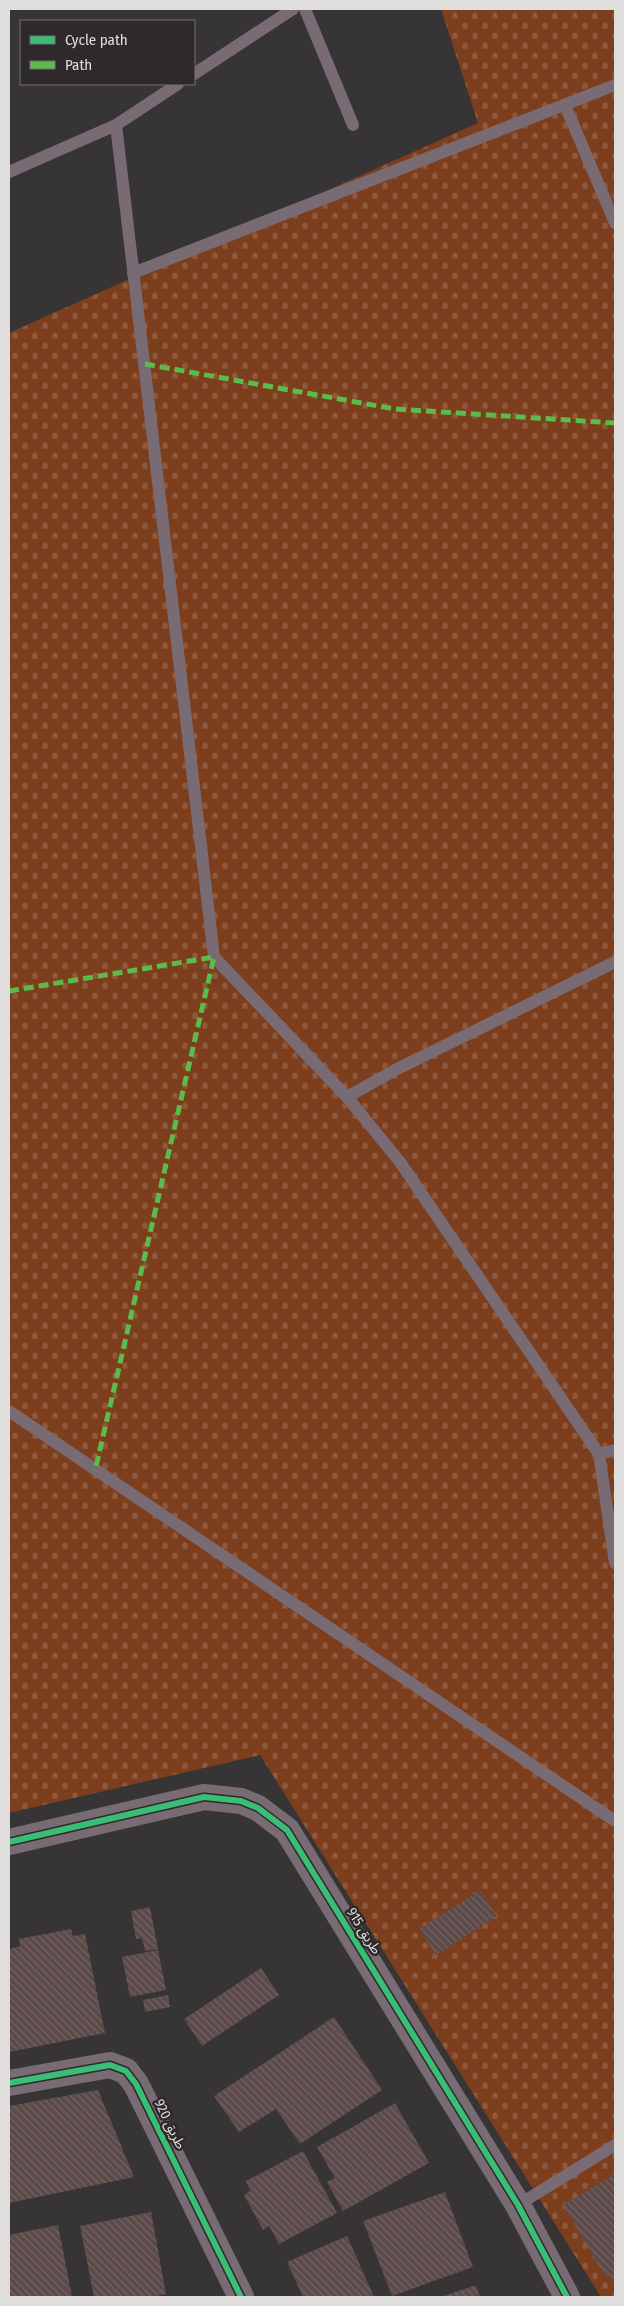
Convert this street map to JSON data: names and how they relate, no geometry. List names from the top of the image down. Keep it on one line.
{"streets":{"street":["طريق 915","طريق 920"]},"legend":["Cycle path","Path"]}
